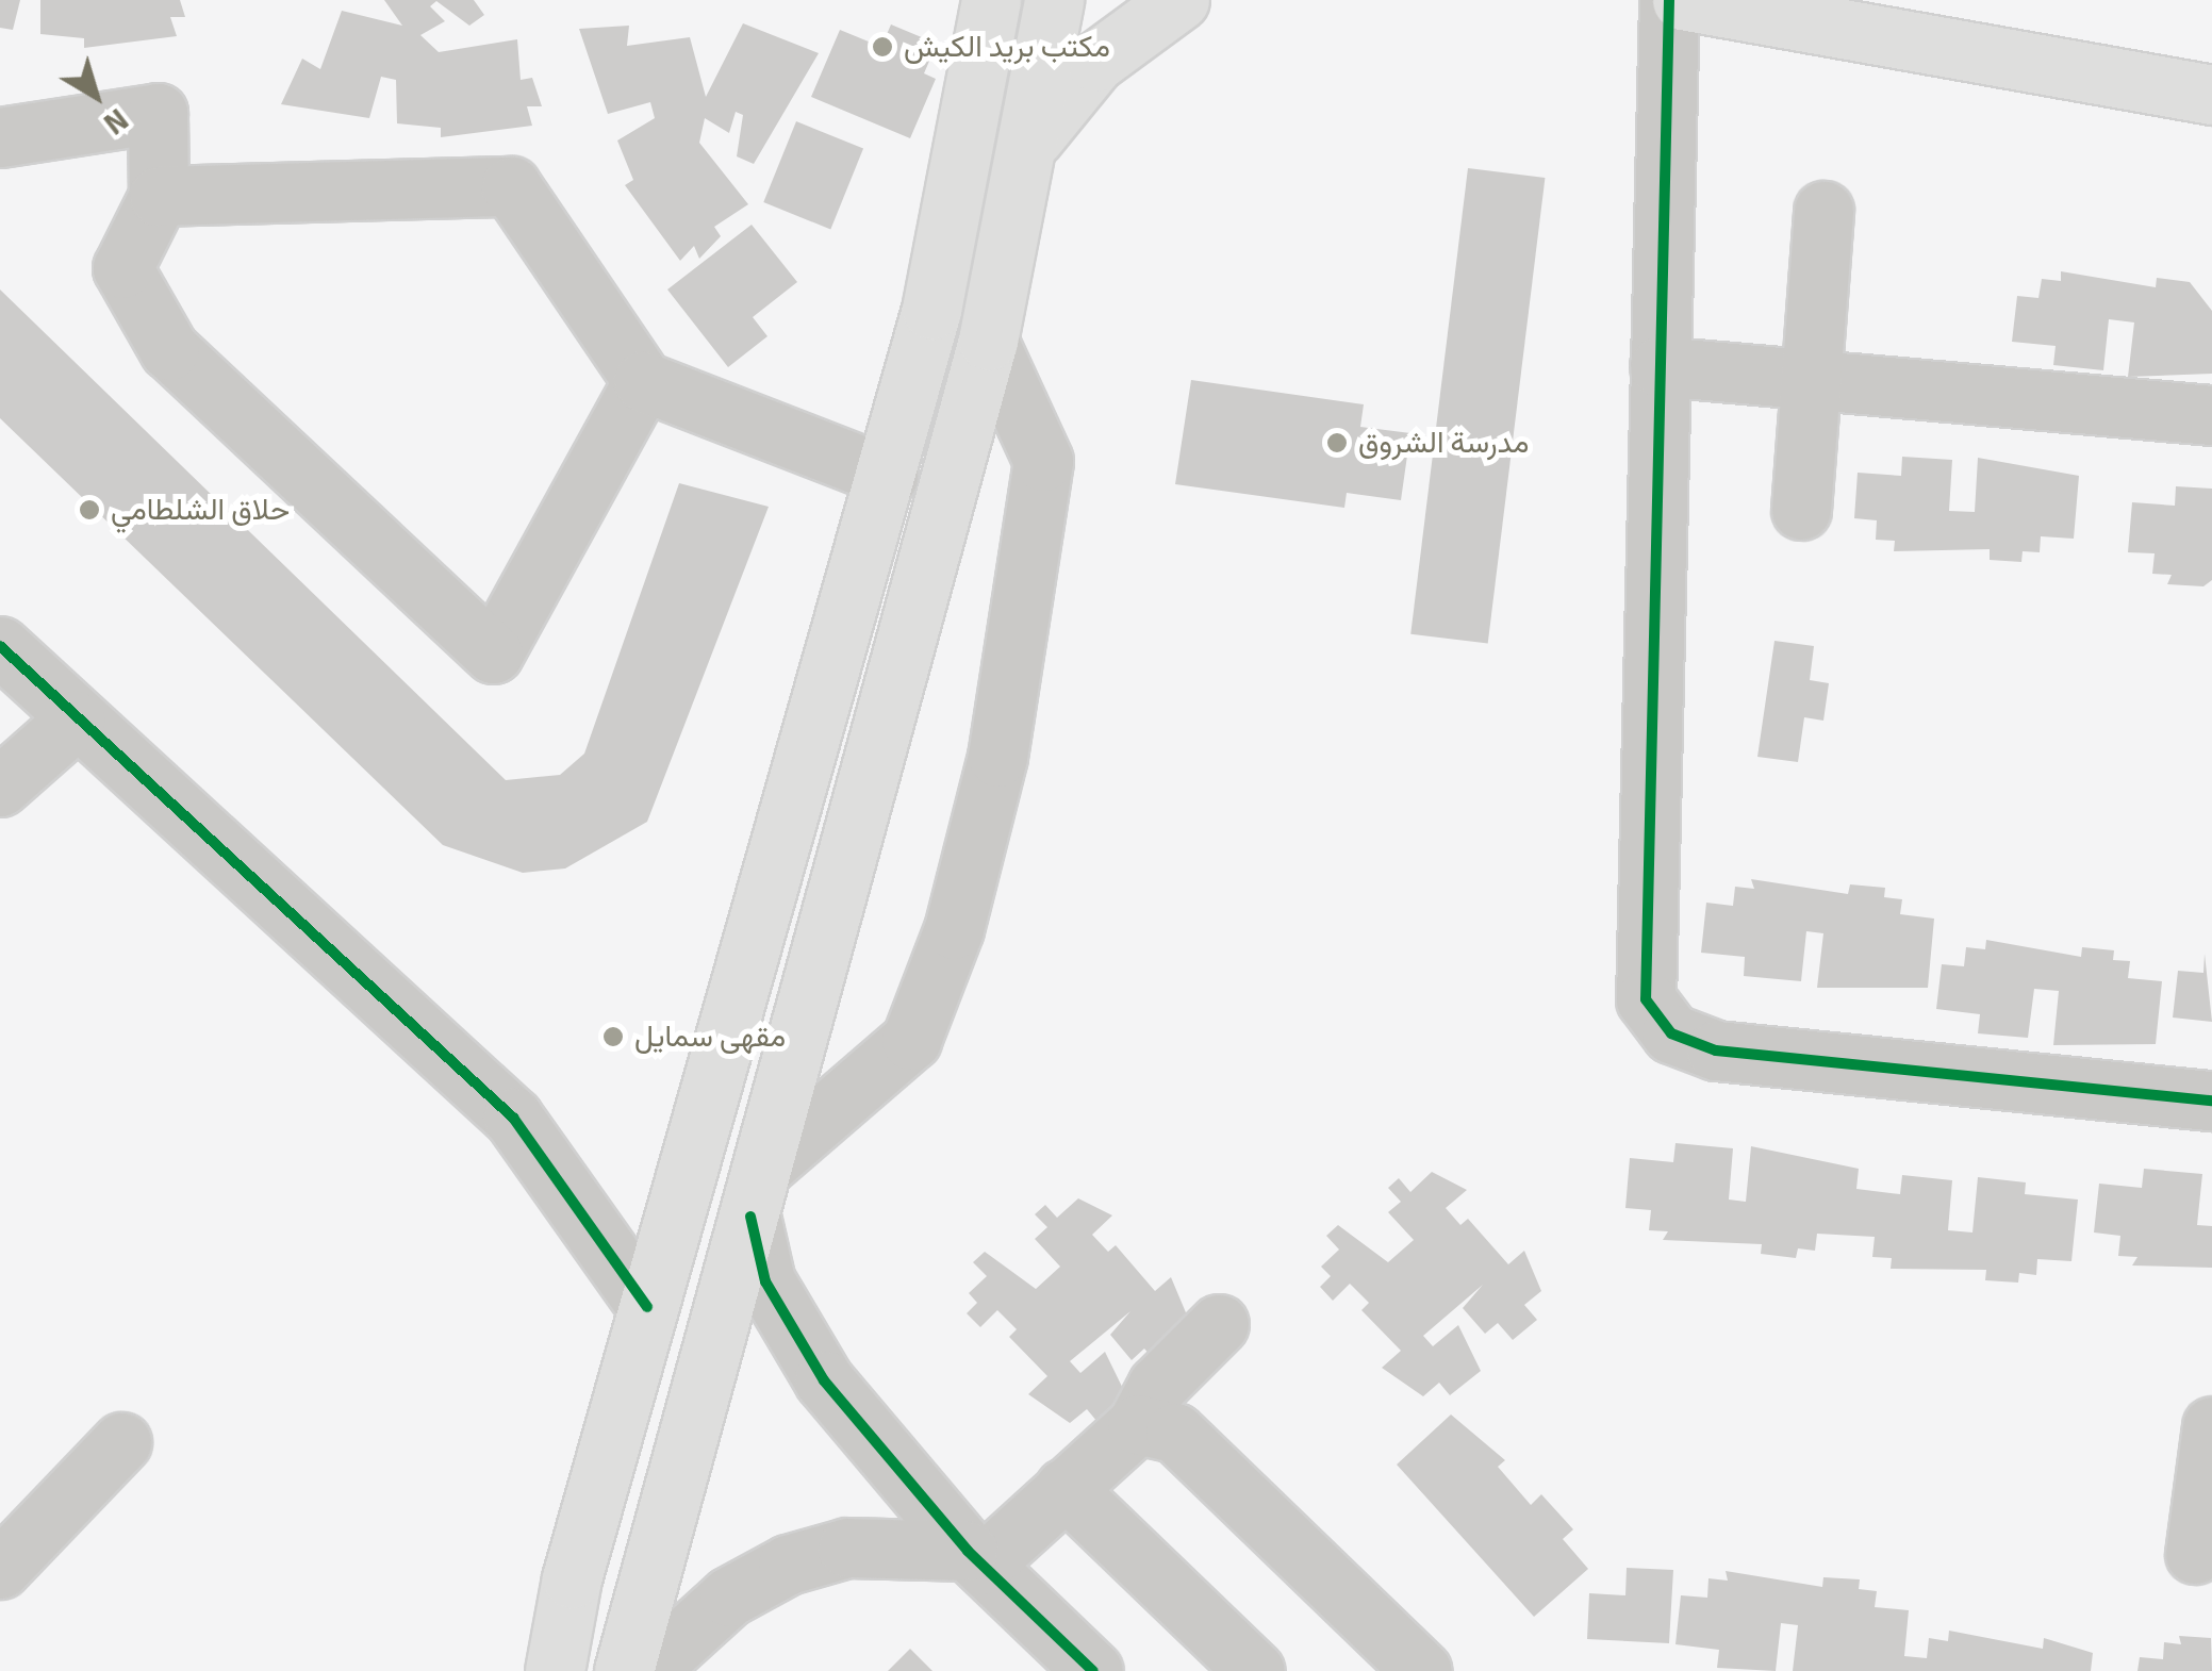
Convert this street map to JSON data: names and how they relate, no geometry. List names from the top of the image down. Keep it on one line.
{"places":["مكتب بريد الكيش","مدرسة الشروق","حلاق الشلطامي","مقهى سمايل"],"north":"bottom right"}
